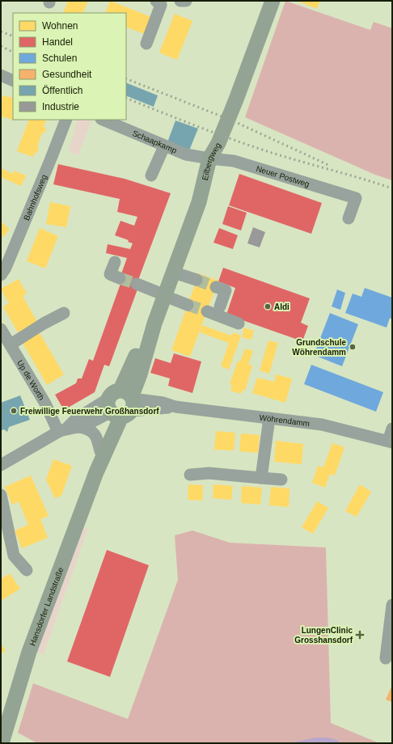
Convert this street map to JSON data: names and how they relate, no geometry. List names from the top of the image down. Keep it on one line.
{"streets":{"main road":["Eilbergweg","Hansdorfer Landstraße"],"street":["Schaapkamp","Neuer Postweg","Bahnhofsweg","Up de Worth","Wöhrendamm"]},"crossings":[["Schaapkamp","Eilbergweg"],["Schaapkamp","Neuer Postweg"],["Eilbergweg","Neuer Postweg"],["Eilbergweg","Wöhrendamm"],["Eilbergweg","Hansdorfer Landstraße"],["Up de Worth","Wöhrendamm"],["Wöhrendamm","Hansdorfer Landstraße"]],"places":{"other":["Aldi","Grundschule Wöhrendamm","Freiwillige Feuerwehr Großhansdorf"],"health":["LungenClinic Grosshansdorf"]},"legend":["Wohnen","Handel","Schulen","Gesundheit","Öffentlich","Industrie"]}
